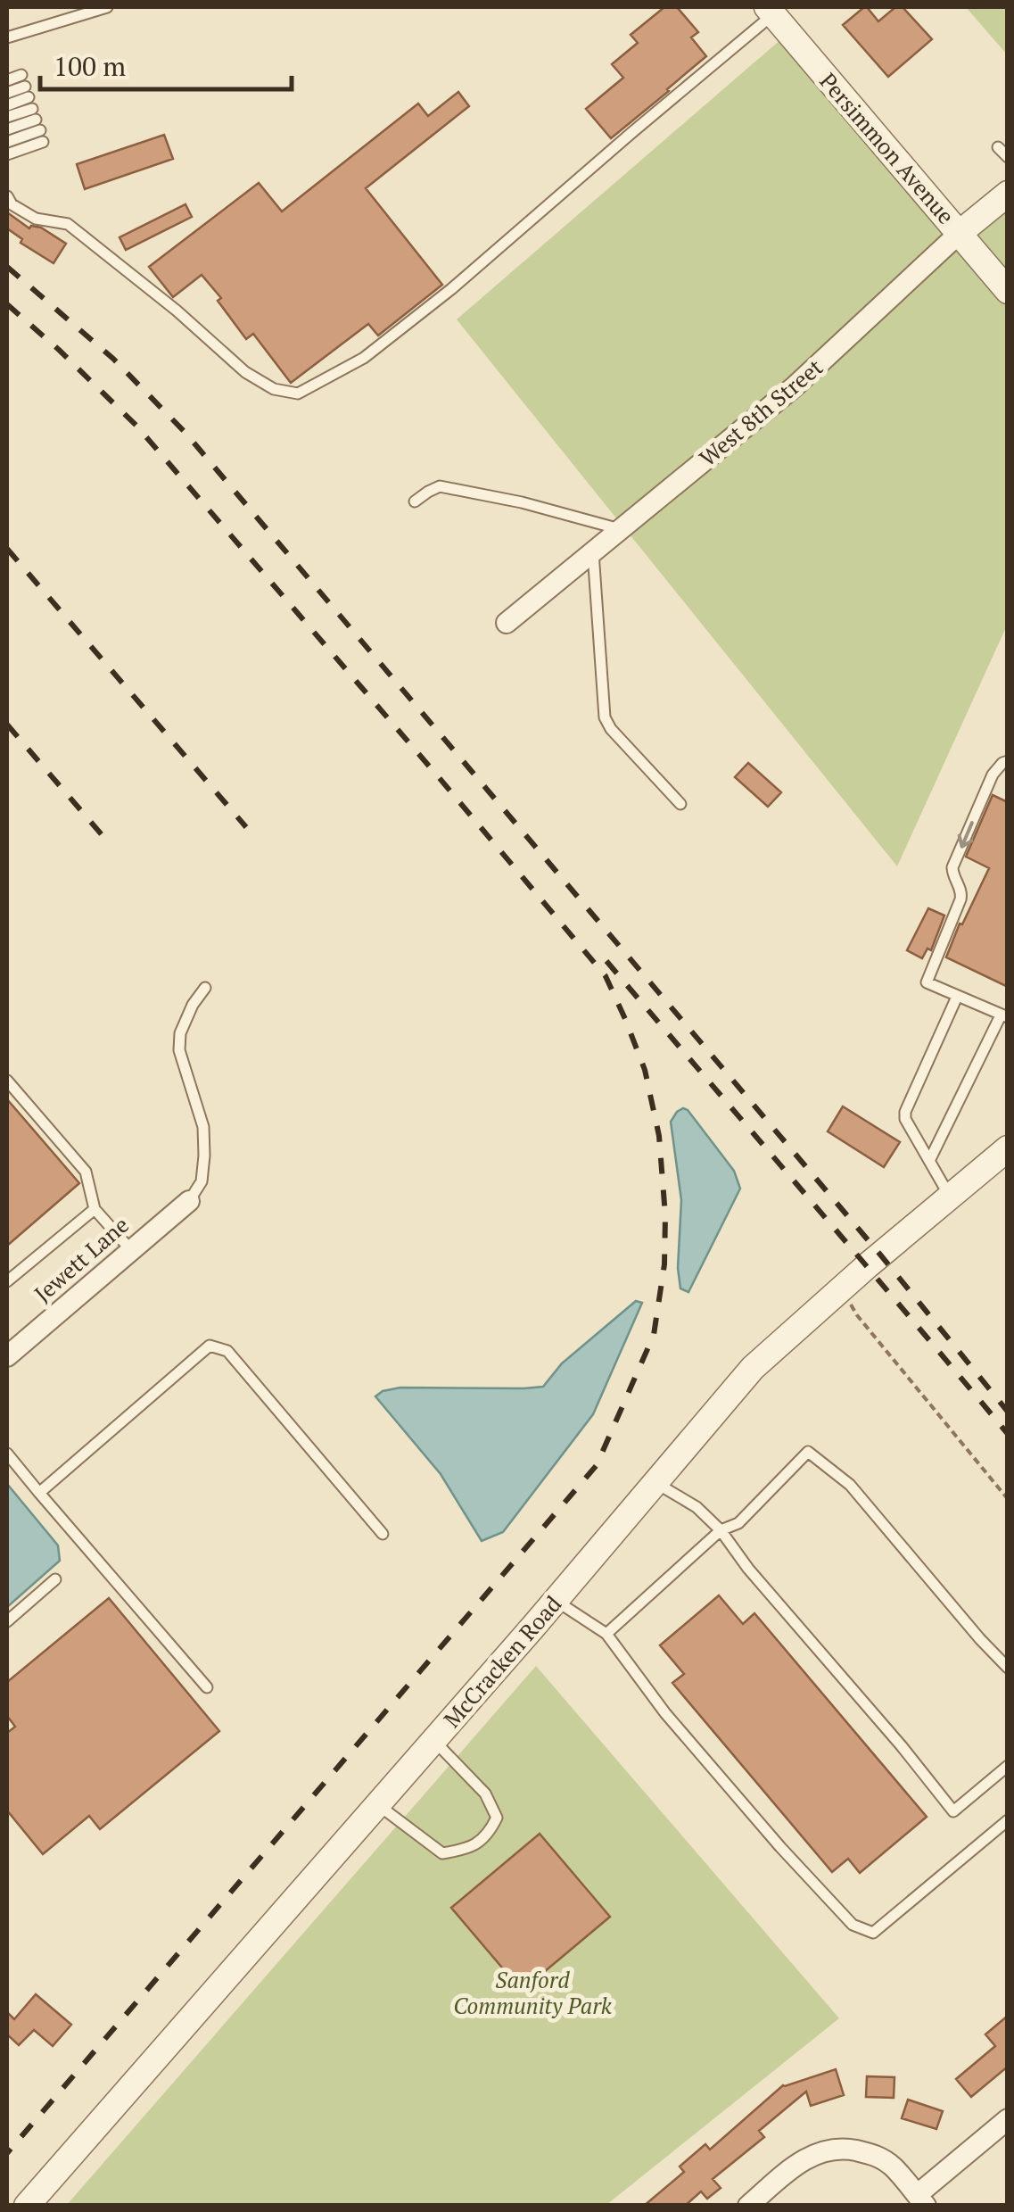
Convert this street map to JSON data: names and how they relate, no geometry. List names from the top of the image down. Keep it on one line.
{"streets":{"street":["Persimmon Avenue","West 8th Street","Jewett Lane","McCracken Road"]},"crossings":[["Persimmon Avenue","West 8th Street"]],"parks":["Sanford Community Park"],"scale_bar":"100 m"}
